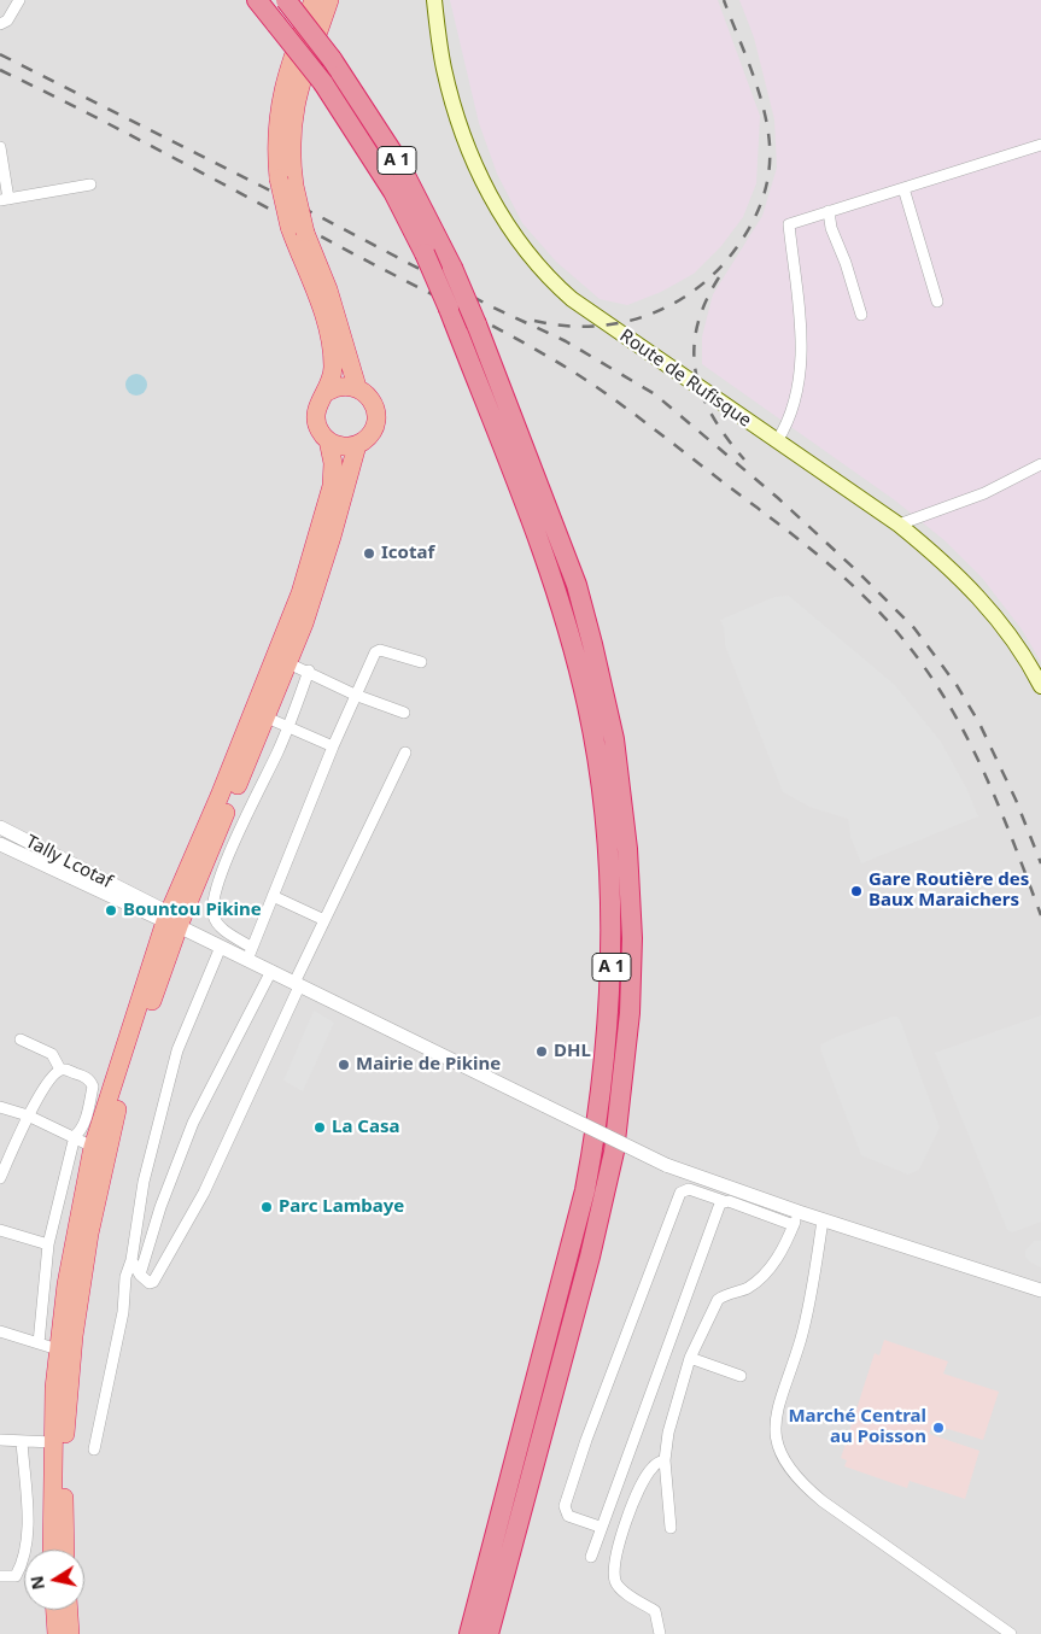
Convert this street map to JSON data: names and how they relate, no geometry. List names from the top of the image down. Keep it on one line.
{"streets":{"highway":["A 1"],"main road":["Route de Rufisque"],"street":["Tally Lcotaf"]},"places":["Icotaf","Gare Routière des Baux Maraichers","Bountou Pikine","DHL","Mairie de Pikine","La Casa","Parc Lambaye","Marché Central au Poisson"],"north":"left"}
